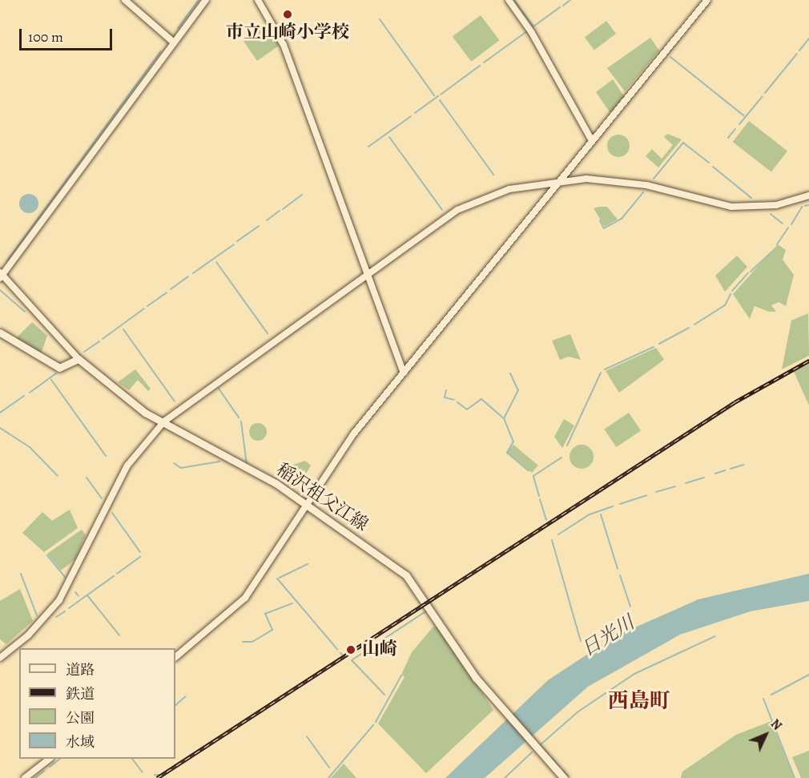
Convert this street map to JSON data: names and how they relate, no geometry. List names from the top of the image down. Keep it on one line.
{"streets":{"main road":["稲沢祖父江線"]},"districts":["西島町"],"water":["日光川"],"places":["市立山崎小学校","山崎"],"legend":["道路","鉄道","公園","水域"],"scale_bar":"100 m","north":"top right"}
